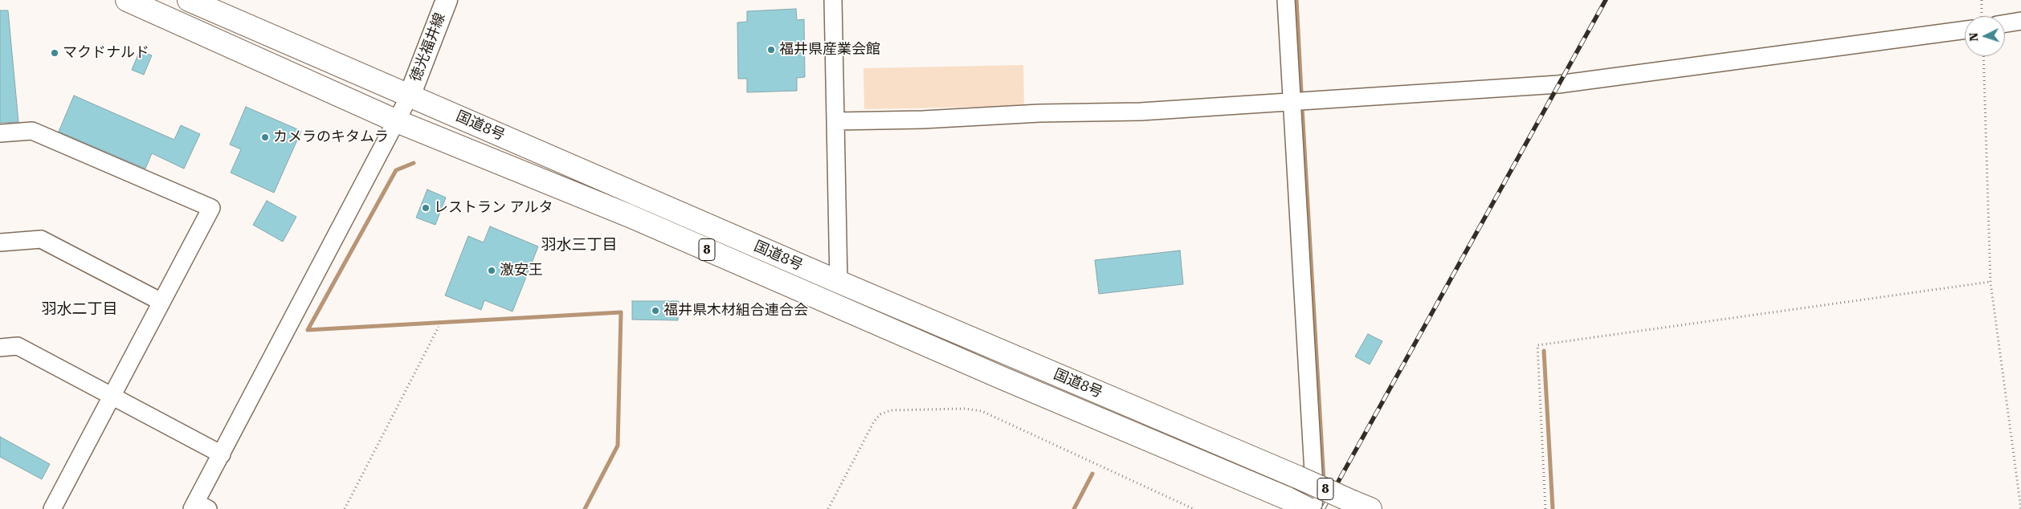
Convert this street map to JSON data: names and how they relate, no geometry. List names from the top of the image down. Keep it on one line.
{"streets":{"highway":["国道8号","8"],"main road":["徳光福井線"]},"crossings":[["徳光福井線","国道8号"]],"districts":["羽水三丁目","羽水二丁目"],"places":["福井県産業会館","マクドナルド","カメラのキタムラ","レストラン アルタ","激安王","福井県木材組合連合会"],"north":"left"}
